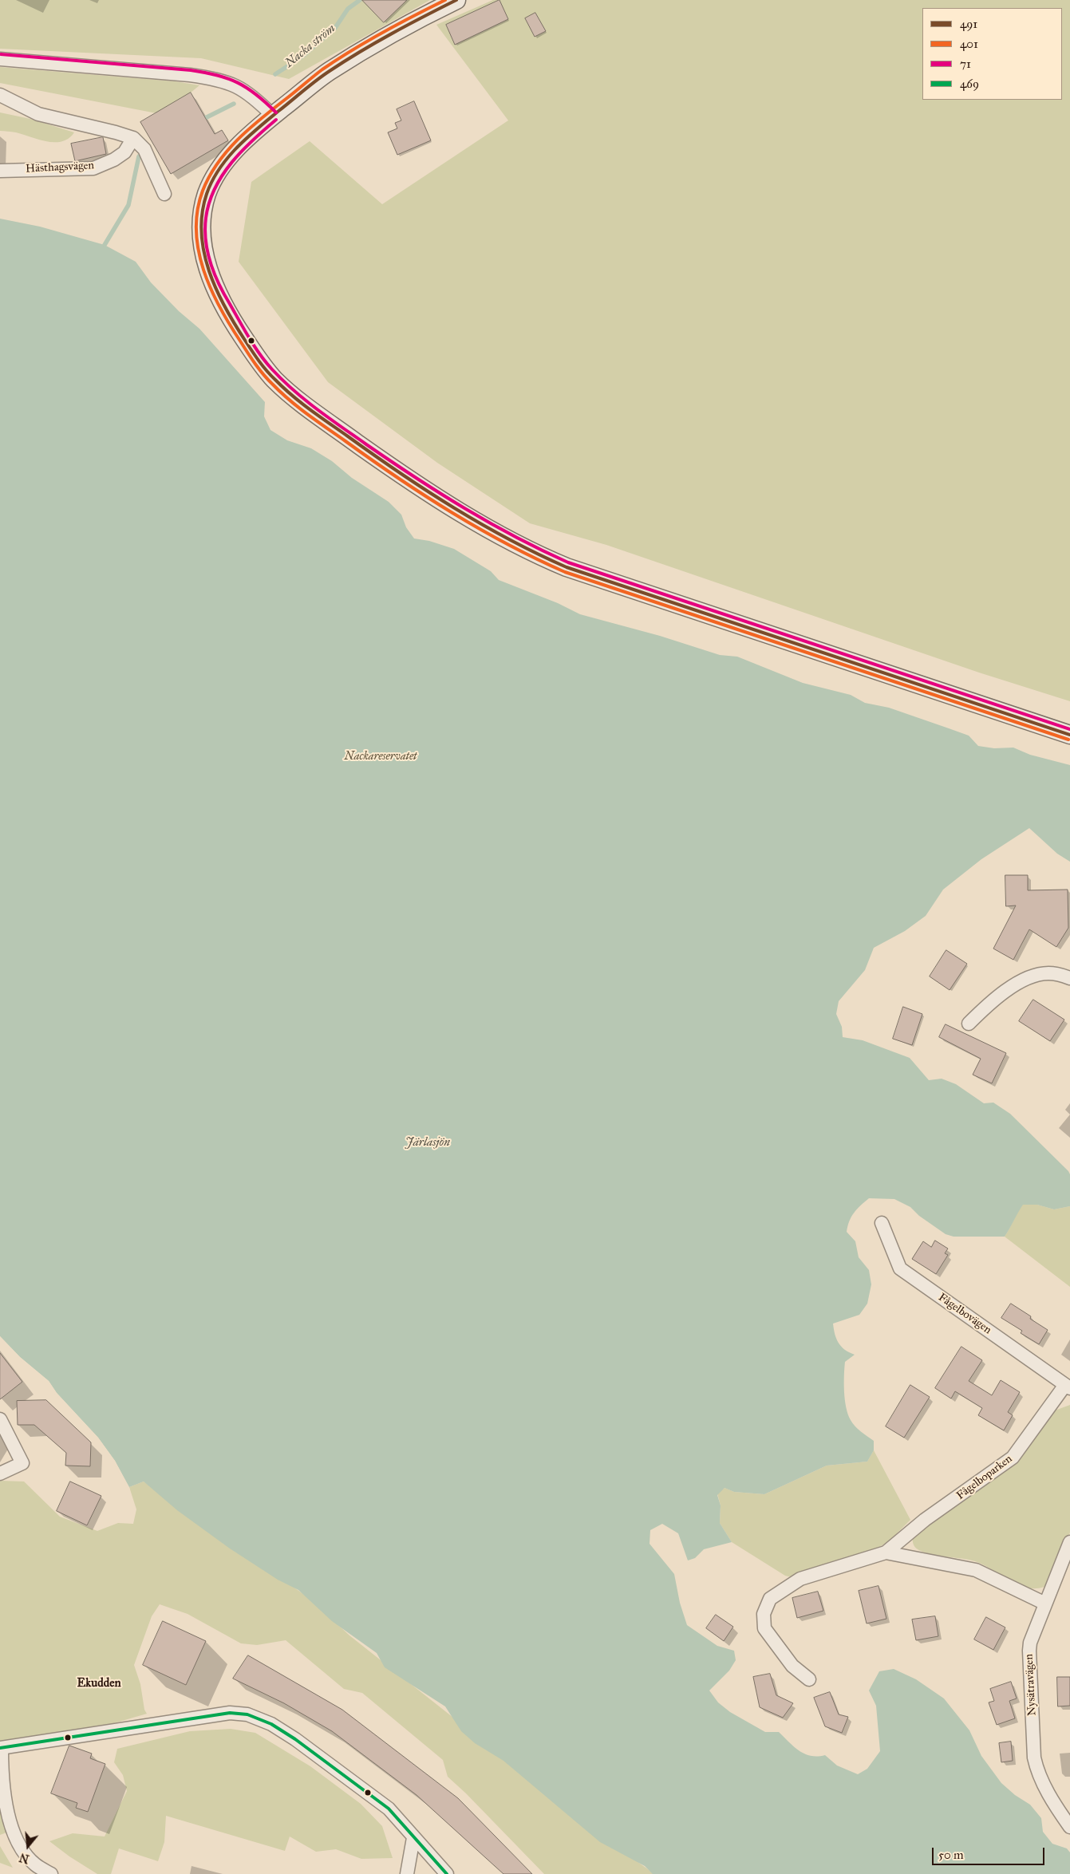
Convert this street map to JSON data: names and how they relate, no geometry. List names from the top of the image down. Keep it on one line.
{"streets":{"street":["Hästhagsvägen","Fågelbovägen","Fågelboparken","Nysätravägen"]},"crossings":[["Fågelbovägen","Fågelboparken"],["Fågelboparken","Nysätravägen"]],"districts":["Ekudden"],"water":["Nacka ström","Järlasjön"],"parks":["Nackareservatet"],"lines":["transit line 491","transit line 401","transit line 71","transit line 469"],"legend":["491","401","71","469"],"scale_bar":"50 m","north":"bottom"}
